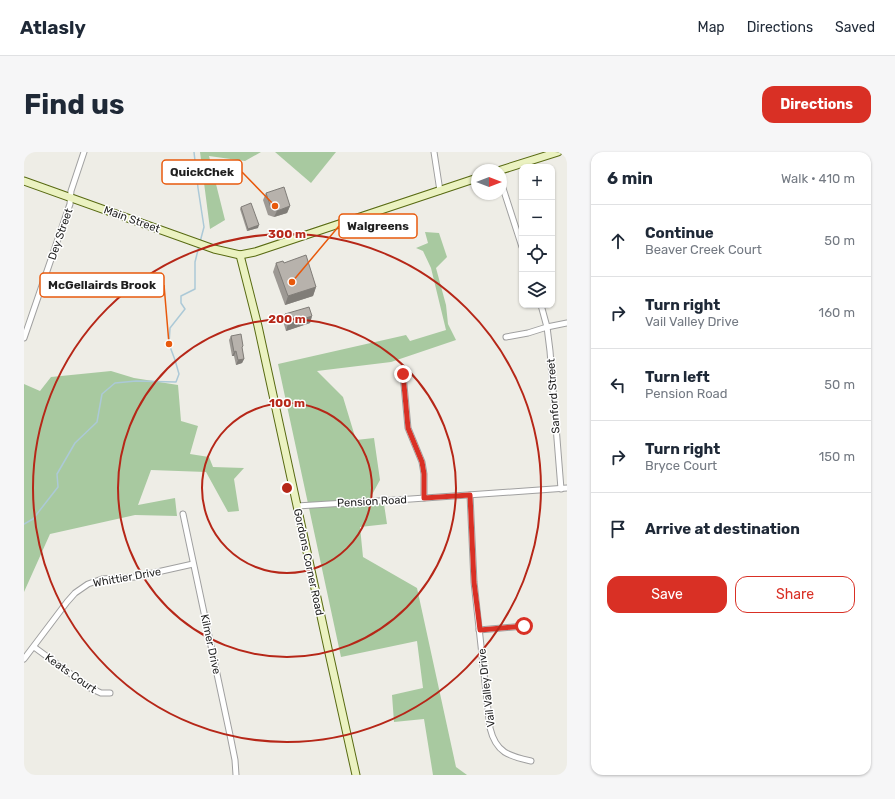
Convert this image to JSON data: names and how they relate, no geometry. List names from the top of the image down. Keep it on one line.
{"streets":{"street":["Main Street","Dey Street","Sanford Street","Pension Road","Gordons Corner Road","Whittier Drive","Kilmer Drive","Keats Court","Vail Valley Drive"]},"crossings":[["Main Street","Dey Street"],["Main Street","Gordons Corner Road"],["Sanford Street","Pension Road"],["Pension Road","Gordons Corner Road"],["Pension Road","Vail Valley Drive"],["Whittier Drive","Kilmer Drive"],["Whittier Drive","Keats Court"]],"places":["QuickChek","Walgreens","McGellairds Brook"],"north":"right","page":{"header":"Atlasly","nav":["Map","Directions","Saved"],"buttons":["Directions",["Save","Share"]],"title":"Find us","heading":["6 min","Walk · 410 m"],"map_buttons":["+","−"],"list":[["Continue","Beaver Creek Court","50 m"],["Turn right","Vail Valley Drive","160 m"],["Turn left","Pension Road","50 m"],["Turn right","Bryce Court","150 m"],"Arrive at destination"]},"rings":["300 m","200 m","100 m"]}
